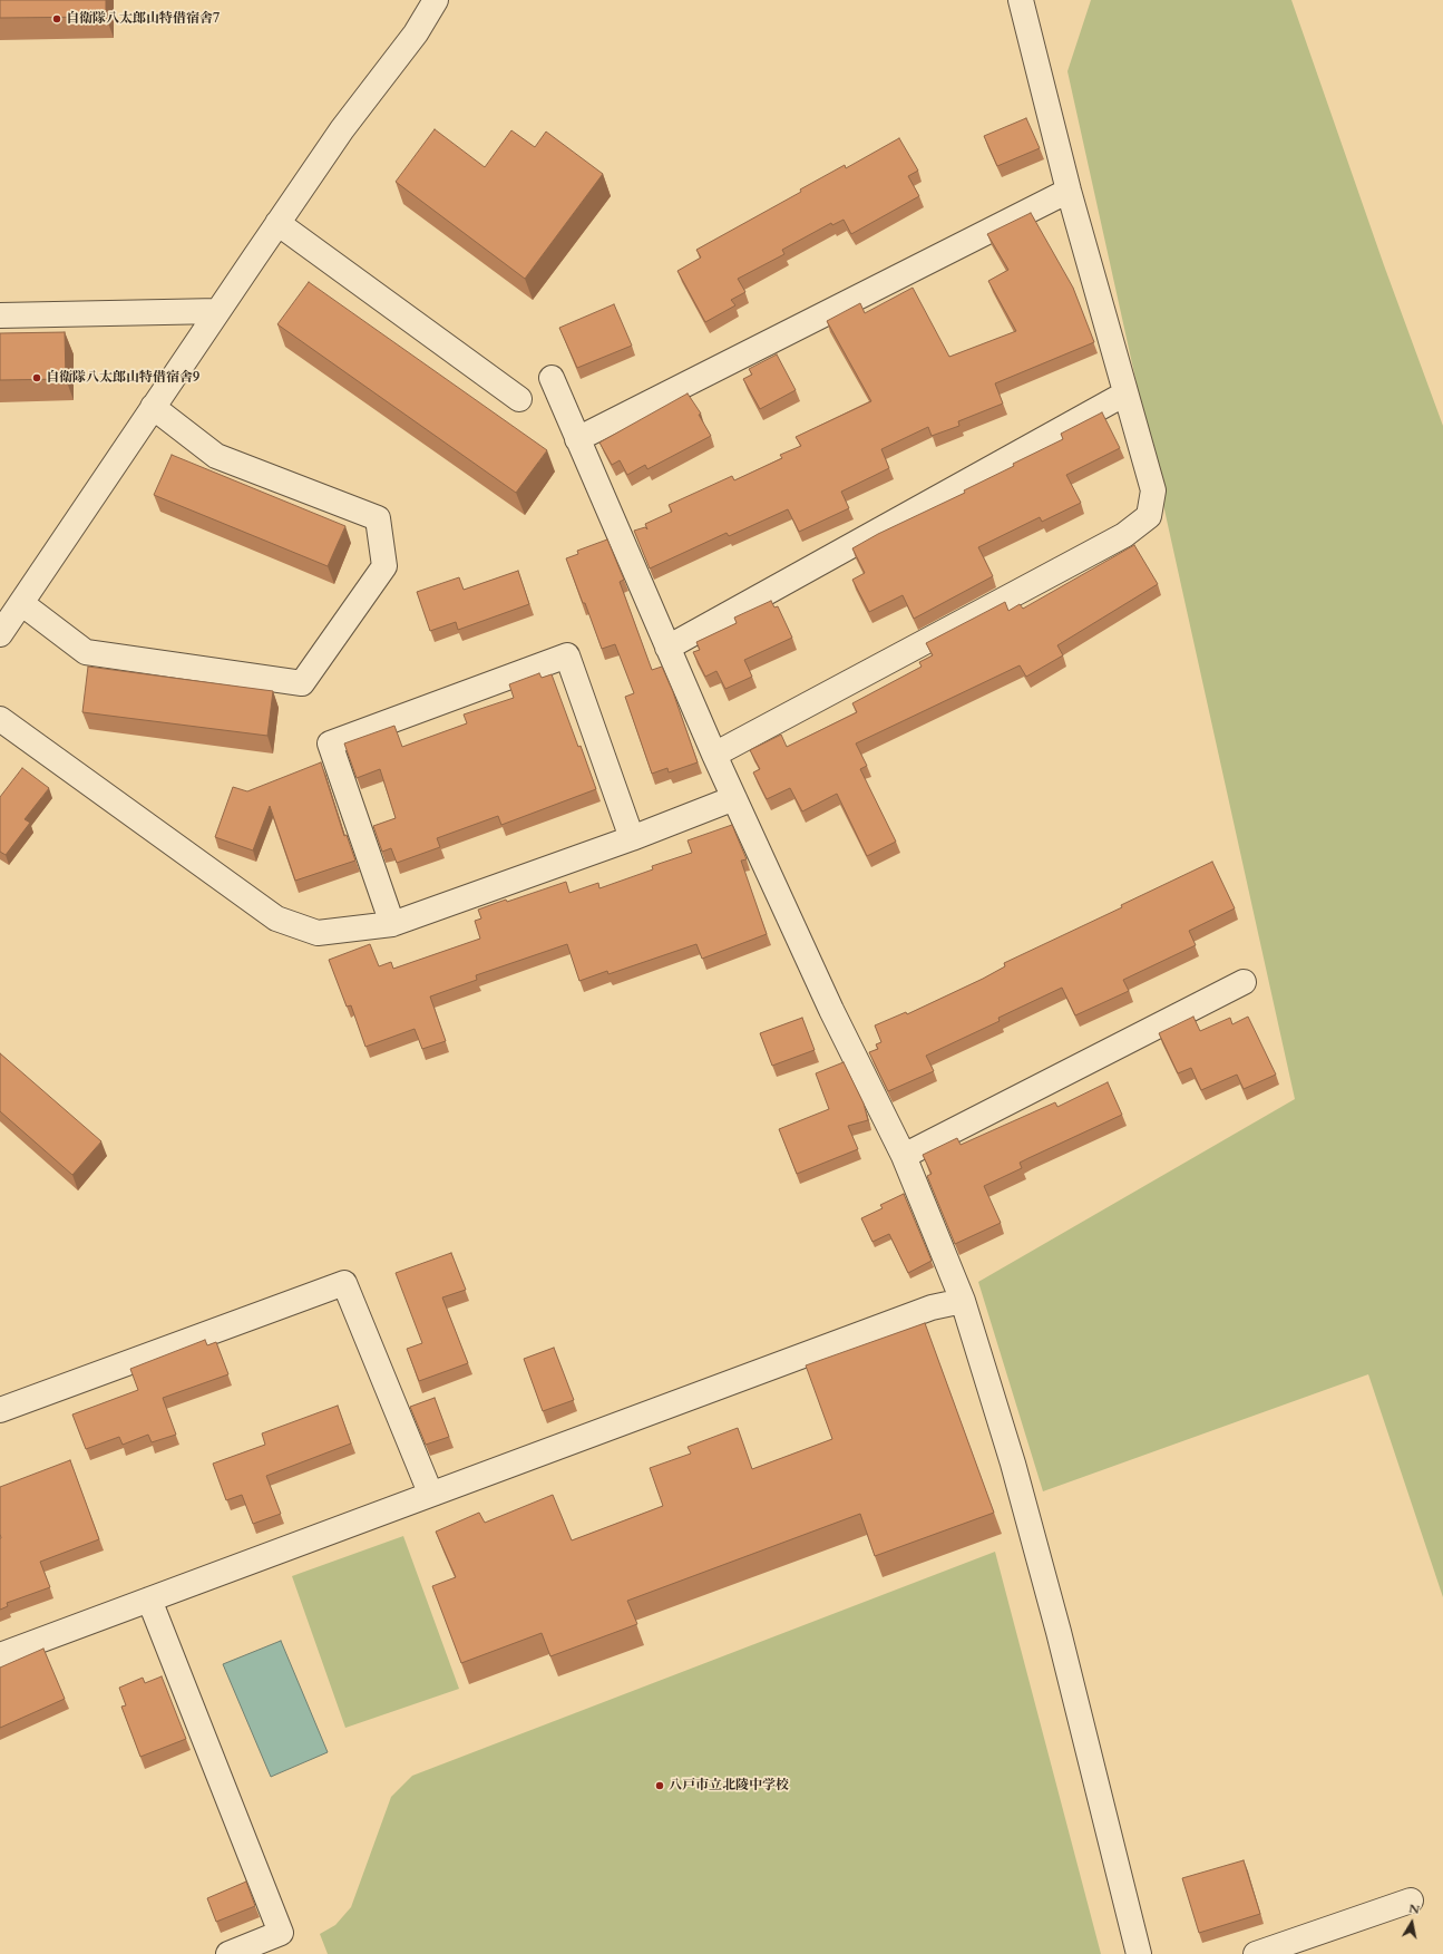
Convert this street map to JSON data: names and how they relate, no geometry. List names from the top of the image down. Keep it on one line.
{"places":["自衛隊八太郎山特借宿舎7","自衛隊八太郎山特借宿舎9","八戸市立北陵中学校"],"north":"top"}
